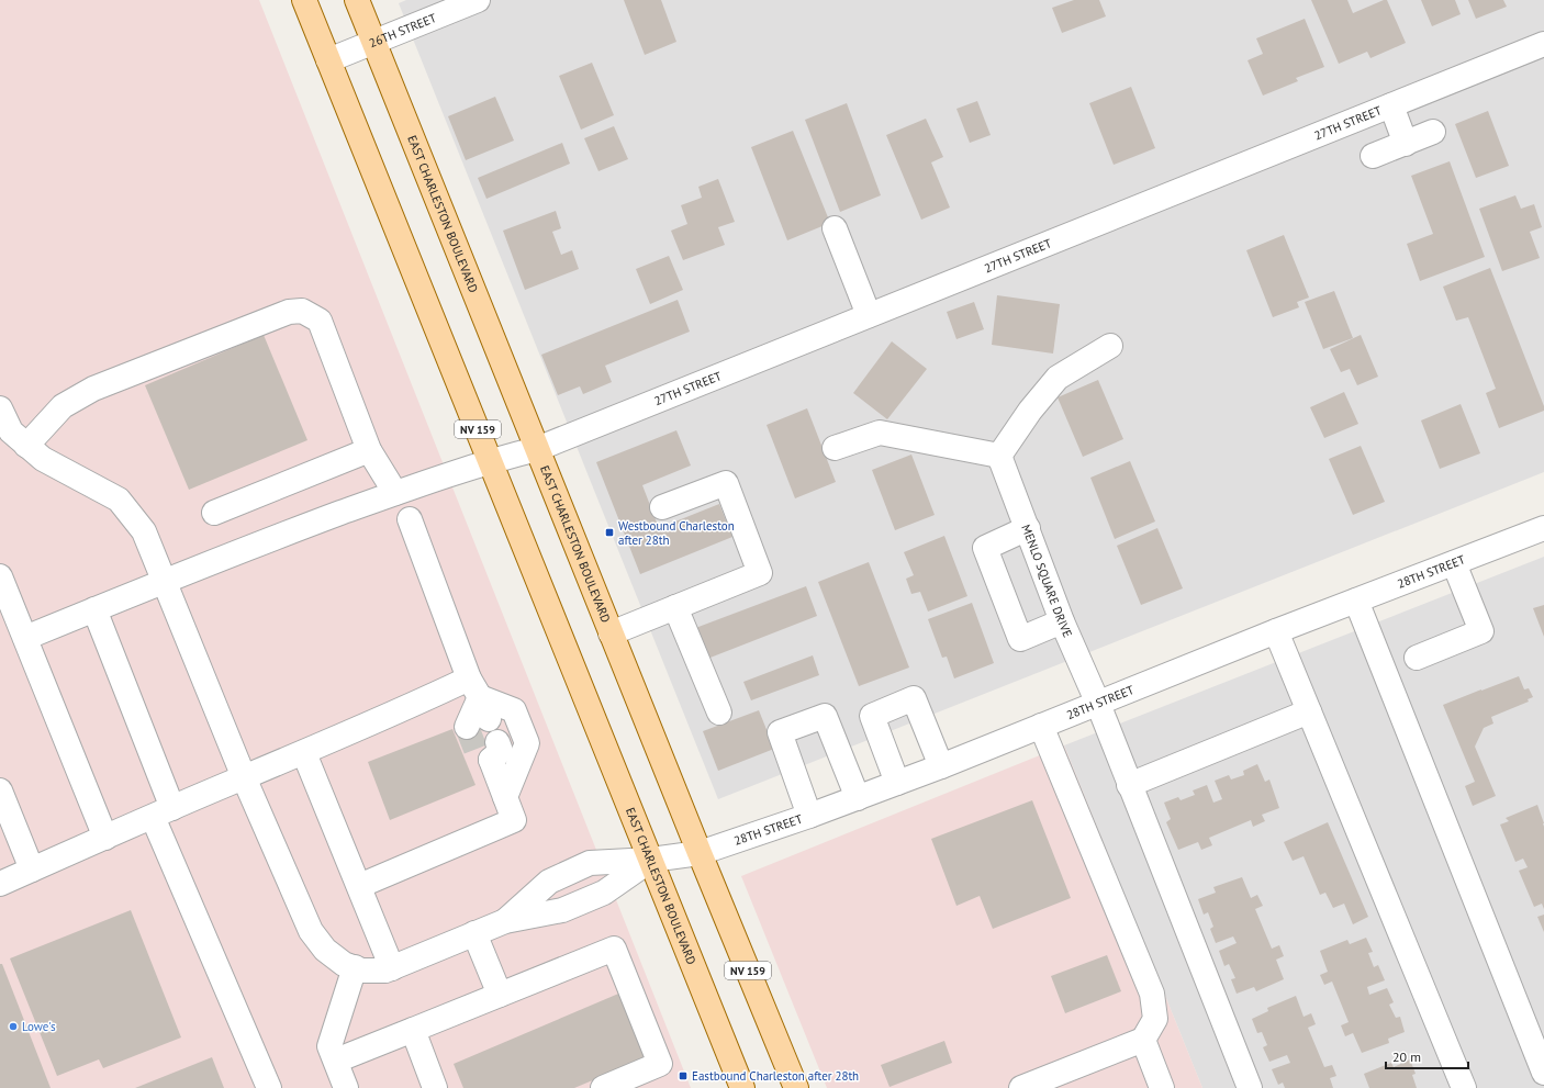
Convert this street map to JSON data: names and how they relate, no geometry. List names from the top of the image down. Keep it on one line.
{"streets":{"main road":["EAST CHARLESTON BOULEVARD","NV 159"],"street":["26TH STREET","27TH STREET","28TH STREET","MENLO SQUARE DRIVE"]},"crossings":[["26TH STREET","EAST CHARLESTON BOULEVARD"],["27TH STREET","EAST CHARLESTON BOULEVARD"],["EAST CHARLESTON BOULEVARD","28TH STREET"],["28TH STREET","MENLO SQUARE DRIVE"]],"places":{"transit":["Westbound Charleston after 28th","Eastbound Charleston after 28th"],"other":["Lowe's"]},"scale_bar":"20 m"}
